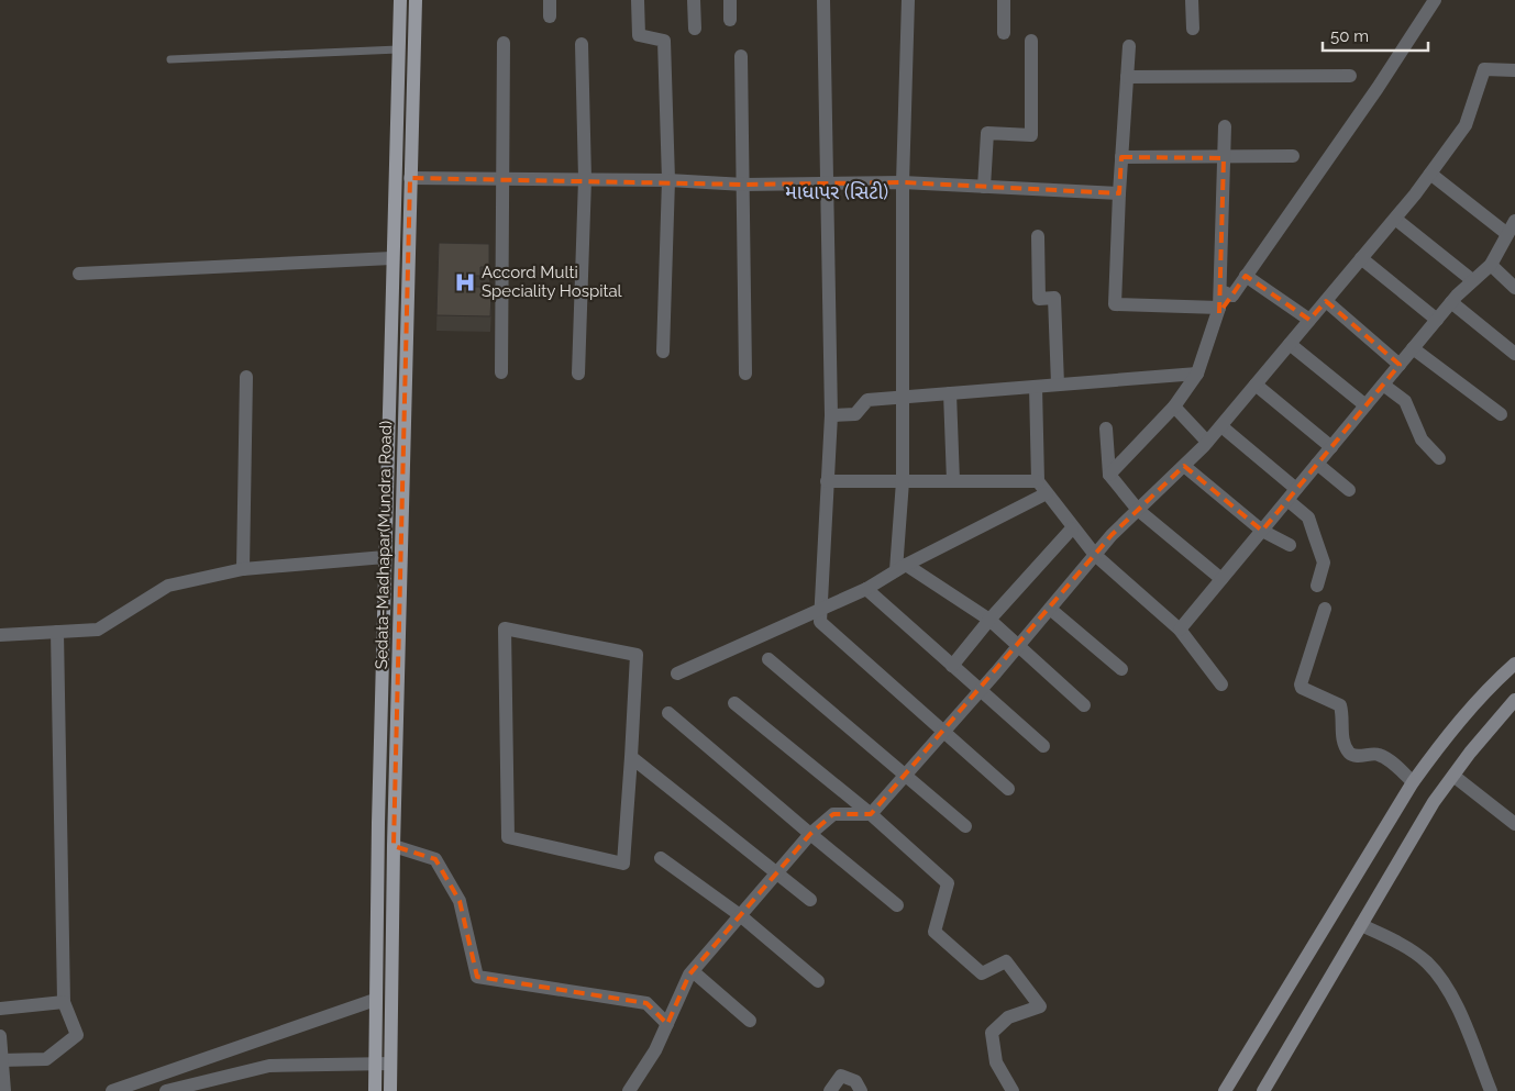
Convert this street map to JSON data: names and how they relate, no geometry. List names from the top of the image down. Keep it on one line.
{"streets":{"main road":["Sedata-Madhapar(Mundra Road)"]},"districts":["માધાપર (સિટી)"],"places":{"hospital":["Accord Multi Speciality Hospital"]},"scale_bar":"50 m"}
